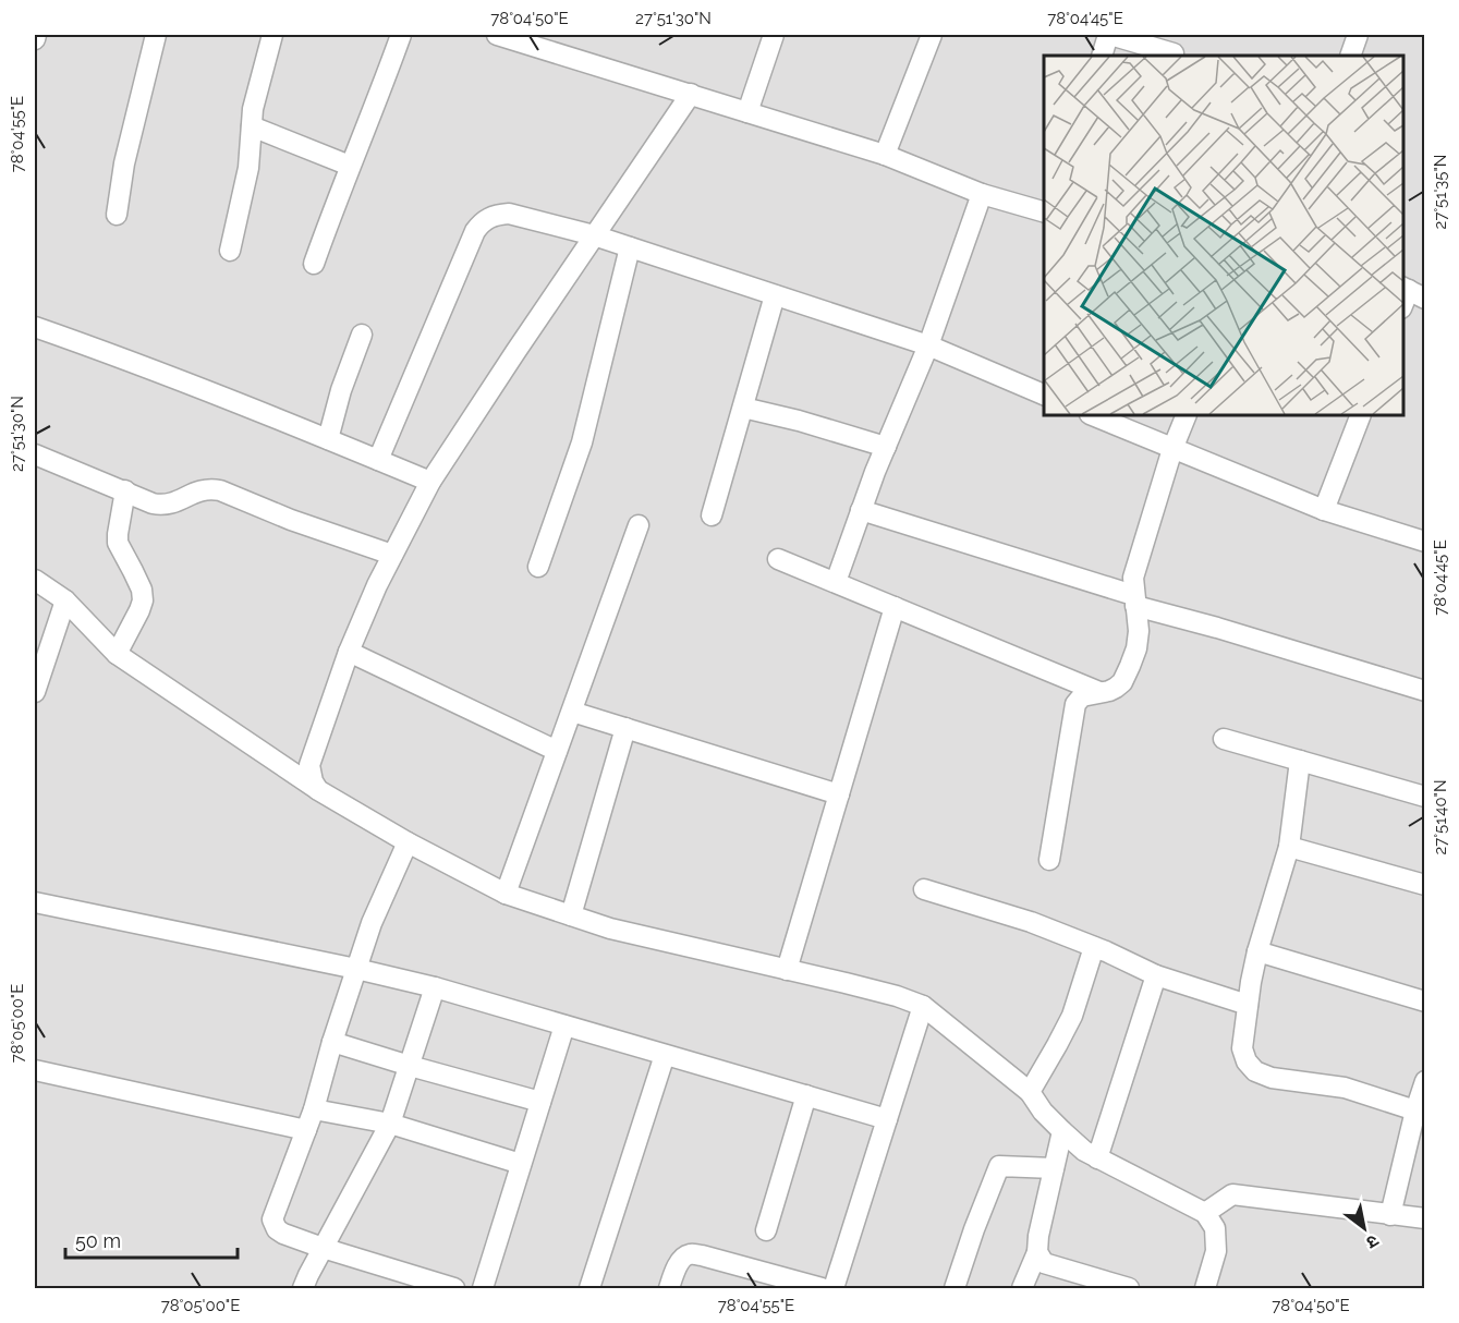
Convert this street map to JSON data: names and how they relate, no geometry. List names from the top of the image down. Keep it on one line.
{"scale_bar":"50 m","north":"bottom right","coordinates":["78°04'50\"E","27°51'30\"N","78°04'45\"E","78°04'55\"E","27°51'35\"N","27°51'40\"N","78°05'00\"E"]}
